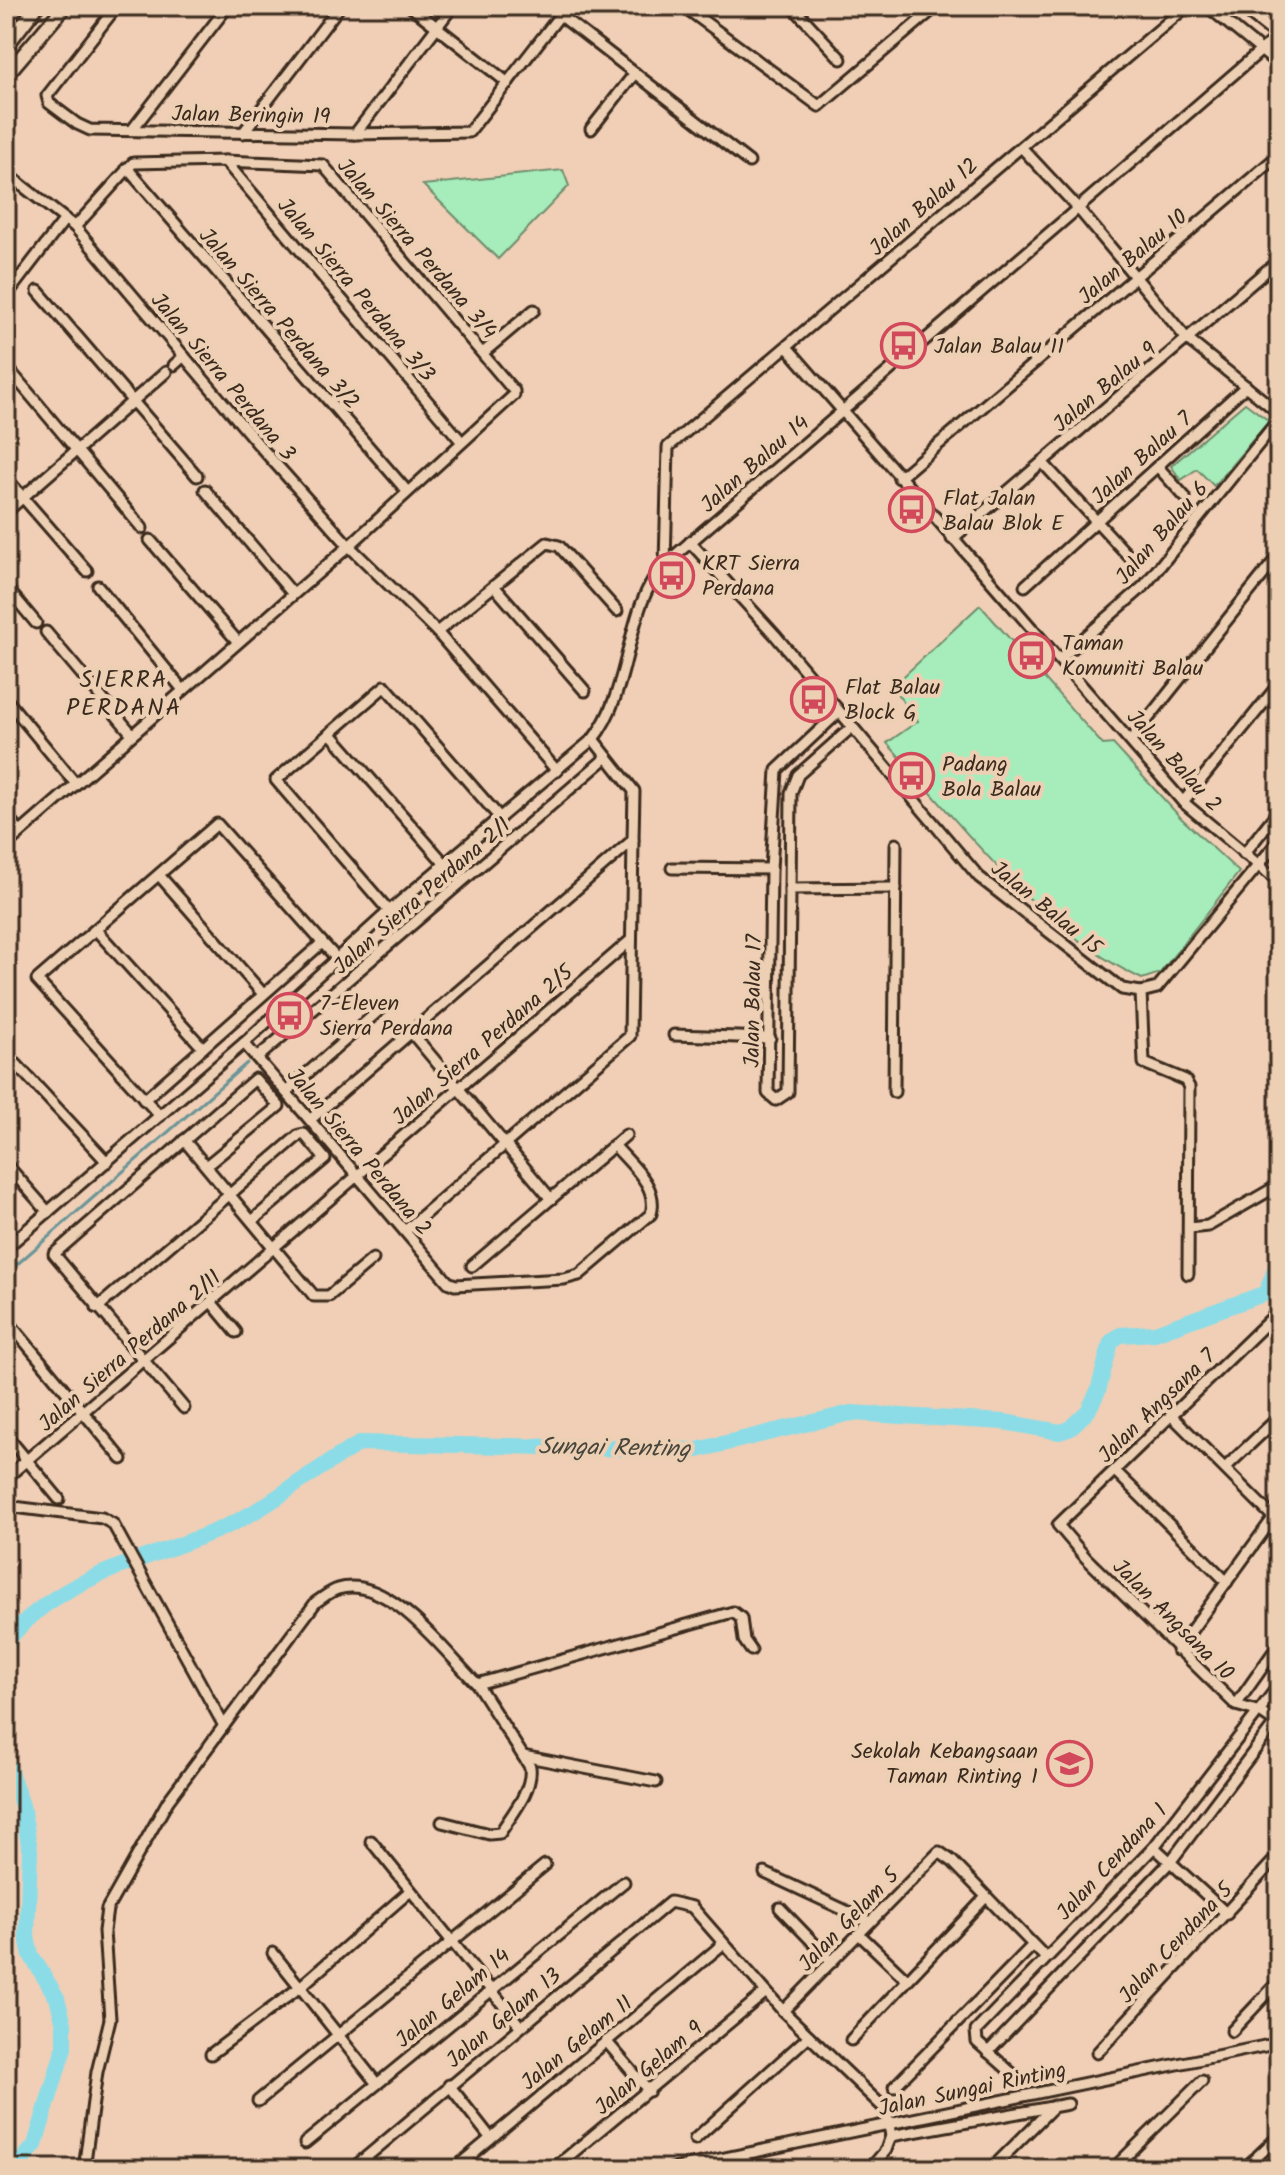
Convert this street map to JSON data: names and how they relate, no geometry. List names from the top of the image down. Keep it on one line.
{"streets":{"street":["Jalan Beringin 19","Jalan Balau 12","Jalan Sierra Perdana 3/4","Jalan Balau 10","Jalan Sierra Perdana 3/3","Jalan Sierra Perdana 3/2","Jalan Sierra Perdana 3","Jalan Balau 9","Jalan Balau 7","Jalan Balau 14","Jalan Balau 6","Jalan Balau 2","Jalan Sierra Perdana 2/1","Jalan Balau 15","Jalan Balau 17","Jalan Sierra Perdana 2/5","Jalan Sierra Perdana 2","Jalan Sierra Perdana 2/11","Jalan Angsana 7","Jalan Angsana 10","Jalan Cendana 1","Jalan Gelam 5","Jalan Cendana 5","Jalan Gelam 14","Jalan Gelam 13","Jalan Gelam 11","Jalan Gelam 9","Jalan Sungai Rinting"]},"crossings":[["Jalan Balau 12","Jalan Balau 14"],["Jalan Balau 12","Jalan Balau 2"],["Jalan Sierra Perdana 3/4","Jalan Sierra Perdana 3/3"],["Jalan Sierra Perdana 3/4","Jalan Sierra Perdana 3/2"],["Jalan Balau 10","Jalan Balau 2"],["Jalan Balau 9","Jalan Balau 2"],["Jalan Balau 14","Jalan Balau 2"],["Jalan Balau 14","Jalan Balau 15"],["Jalan Balau 6","Jalan Balau 2"],["Jalan Sierra Perdana 2/1","Jalan Sierra Perdana 2"],["Jalan Balau 15","Jalan Balau 17"],["Jalan Sierra Perdana 2/5","Jalan Sierra Perdana 2"],["Jalan Sierra Perdana 2/5","Jalan Sierra Perdana 2/11"],["Jalan Angsana 7","Jalan Angsana 10"],["Jalan Angsana 10","Jalan Cendana 1"],["Jalan Gelam 13","Jalan Gelam 11"]],"districts":["SIERRA PERDANA"],"water":["Sungai Renting"],"places":{"bus stop":["Jalan Balau 11","Flat Jalan Balau Blok E","KRT Sierra Perdana","Taman Komuniti Balau","Flat Balau Block G","Padang Bola Balau","7-Eleven Sierra Perdana"],"school or university":["Sekolah Kebangsaan Taman Rinting 1"]}}
